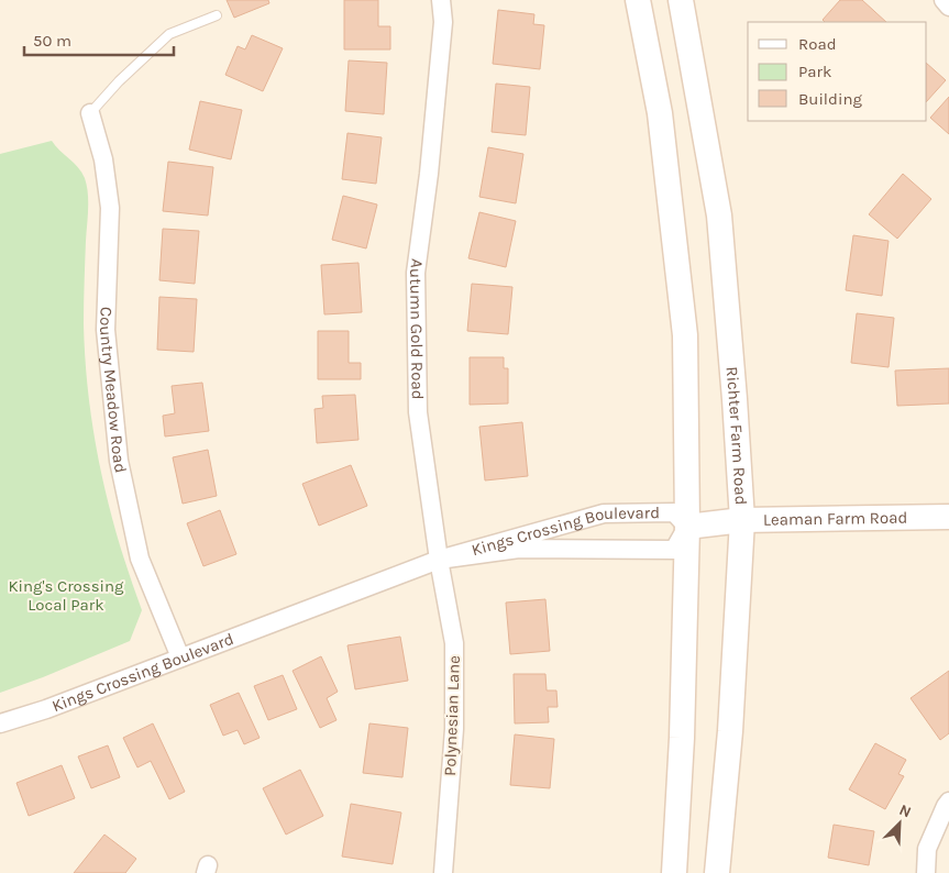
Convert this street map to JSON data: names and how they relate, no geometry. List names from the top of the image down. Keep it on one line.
{"streets":{"main road":["Richter Farm Road","Leaman Farm Road"],"street":["Autumn Gold Road","Country Meadow Road","Kings Crossing Boulevard","Polynesian Lane"]},"crossings":[["Autumn Gold Road","Kings Crossing Boulevard"],["Autumn Gold Road","Polynesian Lane"],["Country Meadow Road","Kings Crossing Boulevard"],["Richter Farm Road","Leaman Farm Road"],["Leaman Farm Road","Kings Crossing Boulevard"],["Kings Crossing Boulevard","Polynesian Lane"]],"parks":["King's Crossing Local Park"],"legend":["Road","Park","Building"],"scale_bar":"50 m","north":"top right"}
